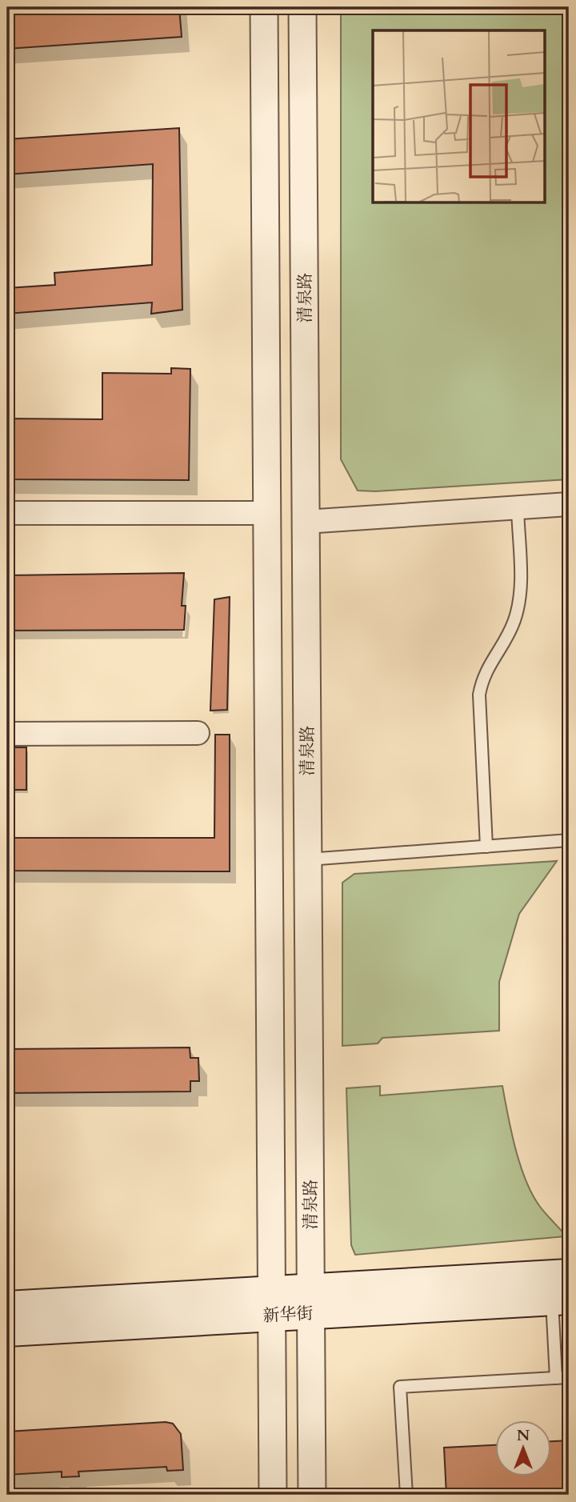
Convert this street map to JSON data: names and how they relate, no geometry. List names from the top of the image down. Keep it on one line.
{"streets":{"main road":["新华街"],"street":["清泉路"]},"crossings":[["清泉路","新华街"]],"north":"top"}
